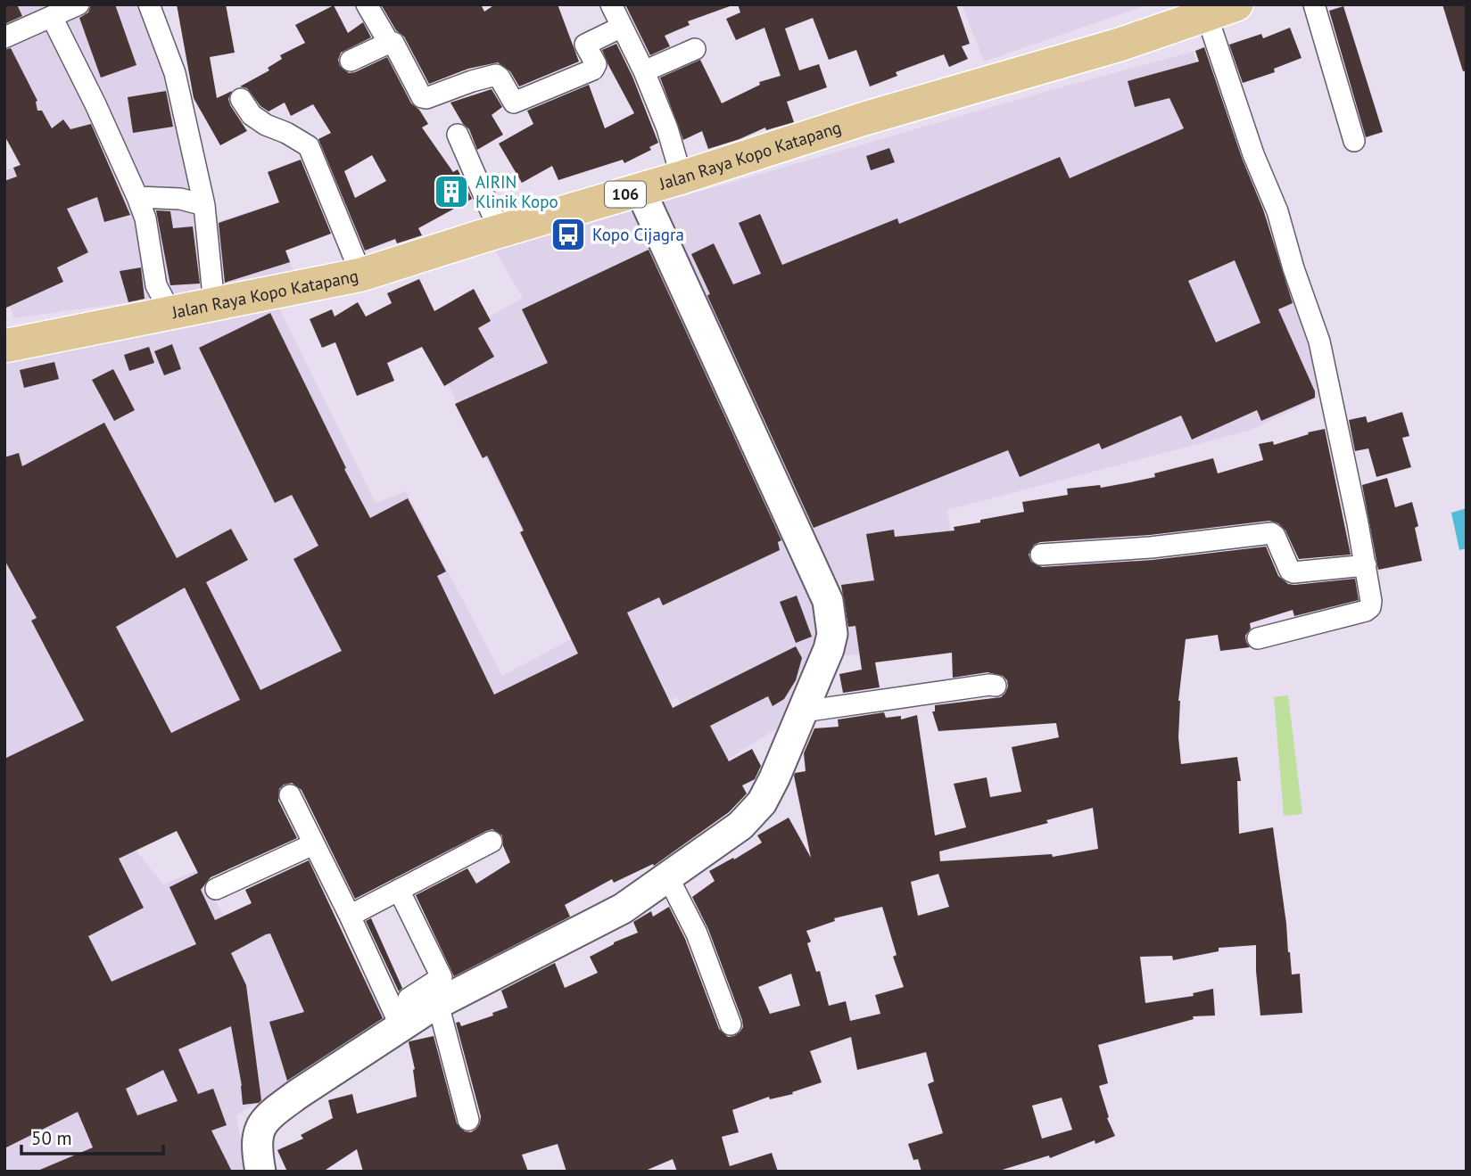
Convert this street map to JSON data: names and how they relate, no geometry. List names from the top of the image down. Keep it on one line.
{"streets":{"main road":["Jalan Raya Kopo Katapang","106"]},"places":{"building":["AIRIN Klinik Kopo"],"bus stop":["Kopo Cijagra"]},"scale_bar":"50 m"}
